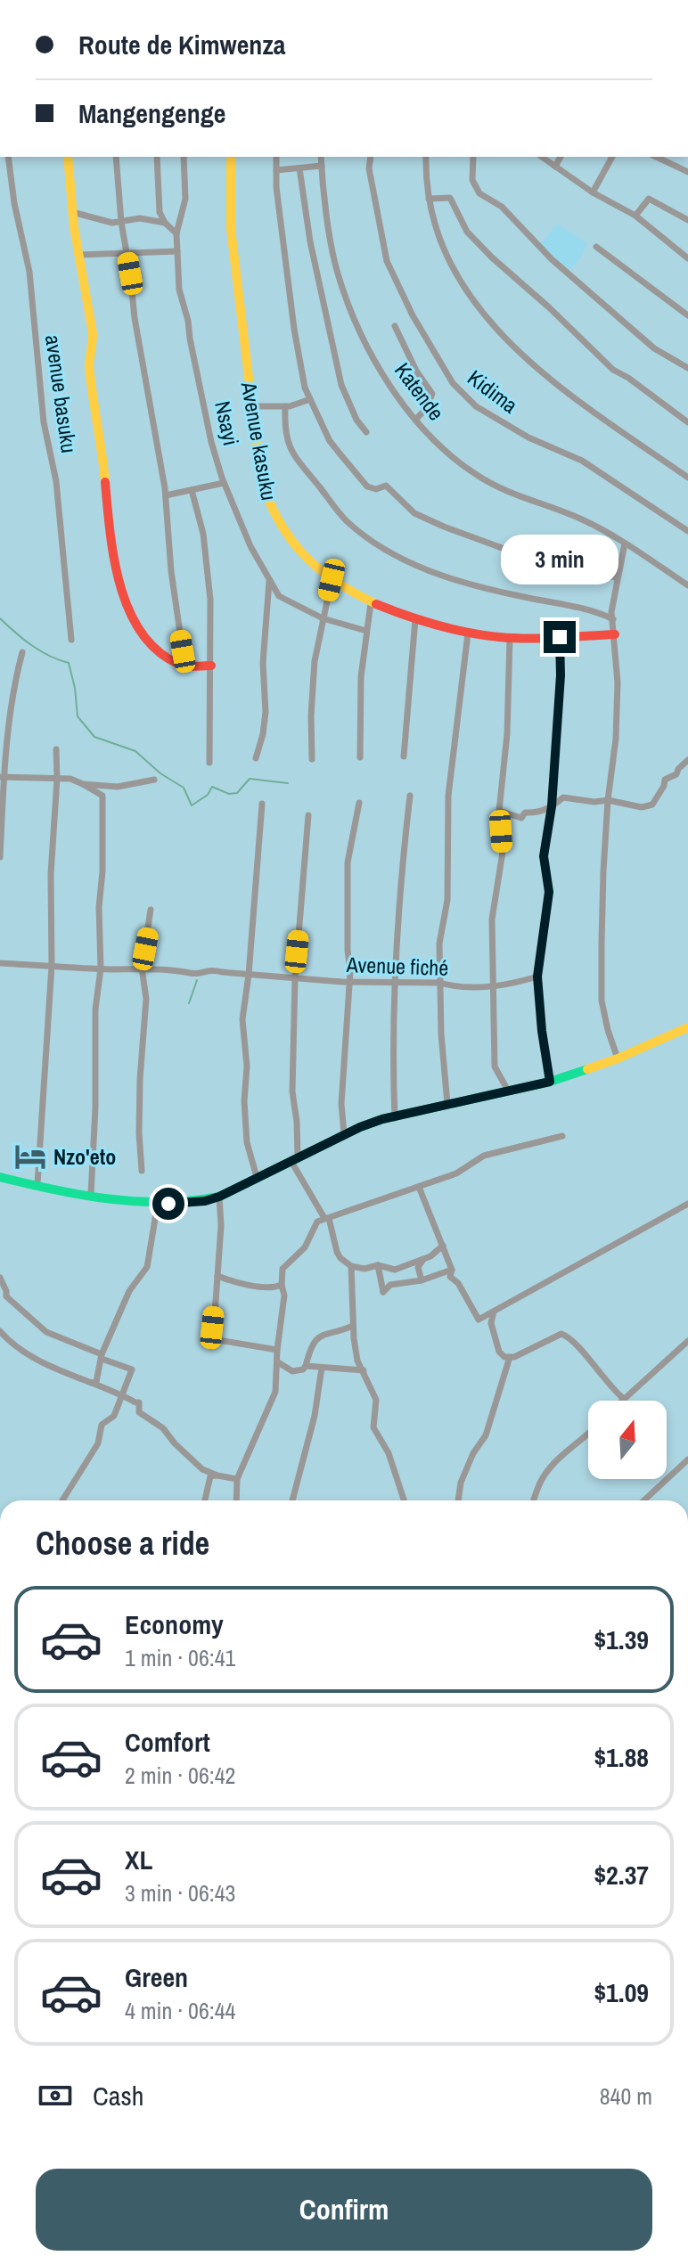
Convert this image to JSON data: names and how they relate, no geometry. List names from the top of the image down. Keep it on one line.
{"streets":{"street":["Katende","Kidima","avenue basuku","Nsayi","Avenue kasuku","Avenue fiché"]},"places":{"hotel":["Nzo'eto"]},"north":"top","page":{"banner":["Route de Kimwenza","Mangengenge"],"bubble":"3 min","heading":"Choose a ride","list":[{"name":"Economy","note":"1 min · 06:41","value":"$1.39"},{"name":"Comfort","note":"2 min · 06:42","value":"$1.88"},{"name":"XL","note":"3 min · 06:43","value":"$2.37"},{"name":"Green","note":"4 min · 06:44","value":"$1.09"}],"pay":["Cash","840 m"],"buttons":"Confirm"}}
